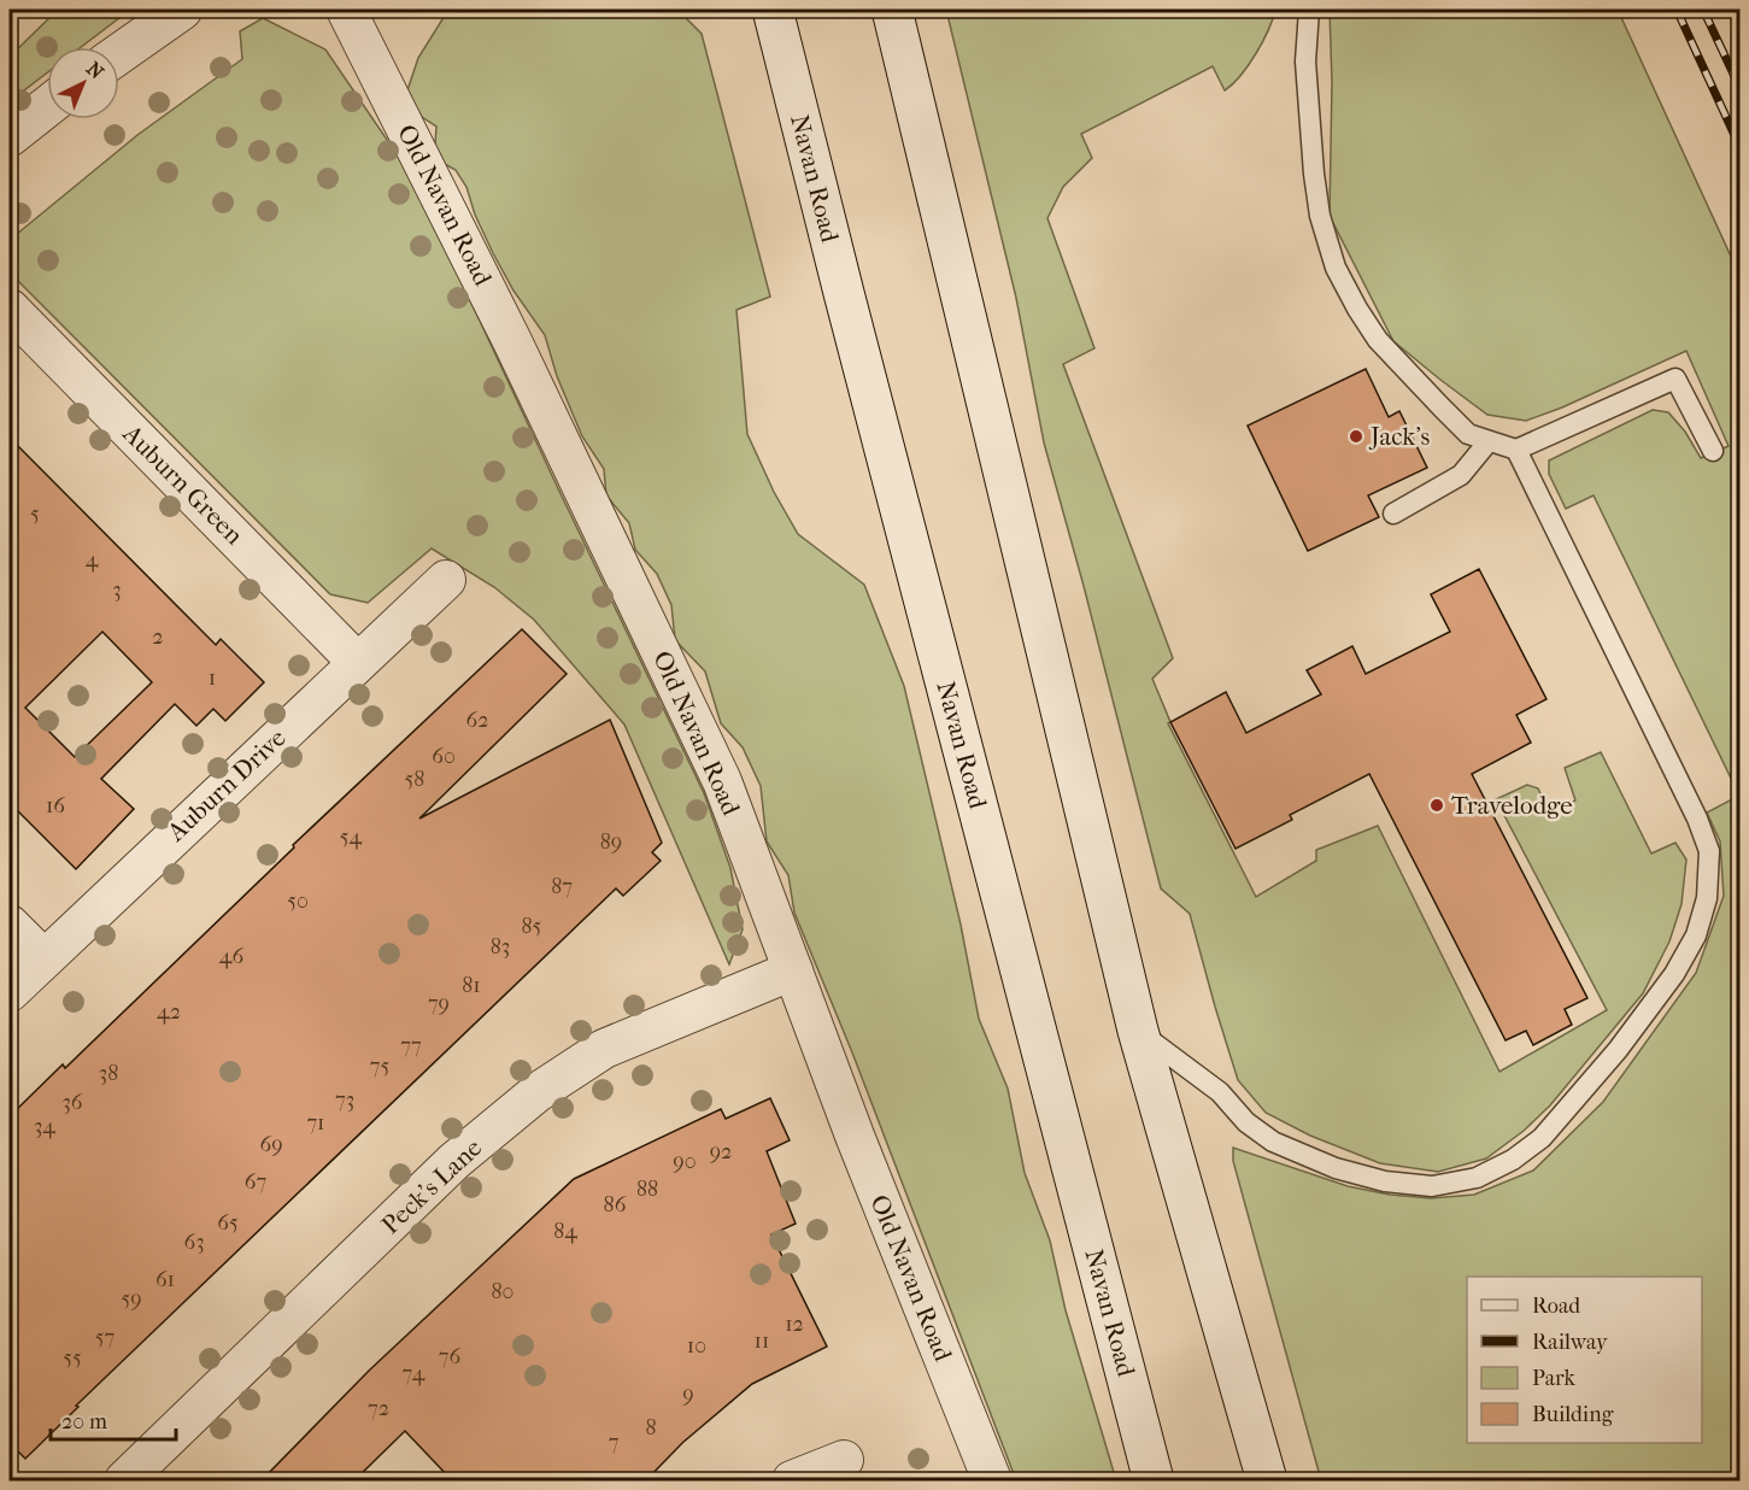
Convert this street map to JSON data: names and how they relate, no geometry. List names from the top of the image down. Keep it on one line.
{"streets":{"main road":["Navan Road"],"street":["Old Navan Road","Auburn Green","Auburn Drive","Peck's Lane"]},"crossings":[["Old Navan Road","Peck's Lane"],["Auburn Green","Auburn Drive"]],"places":["Jack's","Travelodge"],"house_numbers":["5","4","3","2","1","62","60","58","16","54","89","87","50","85","83","46","81","79","42","77","75","38","73","36","71","34","69","92","90","67","88","86","65","84","63","61","80","59","12","57","11","10","76","55","74","9","72","8","7"],"legend":["Road","Railway","Park","Building"],"scale_bar":"20 m","north":"top right"}
